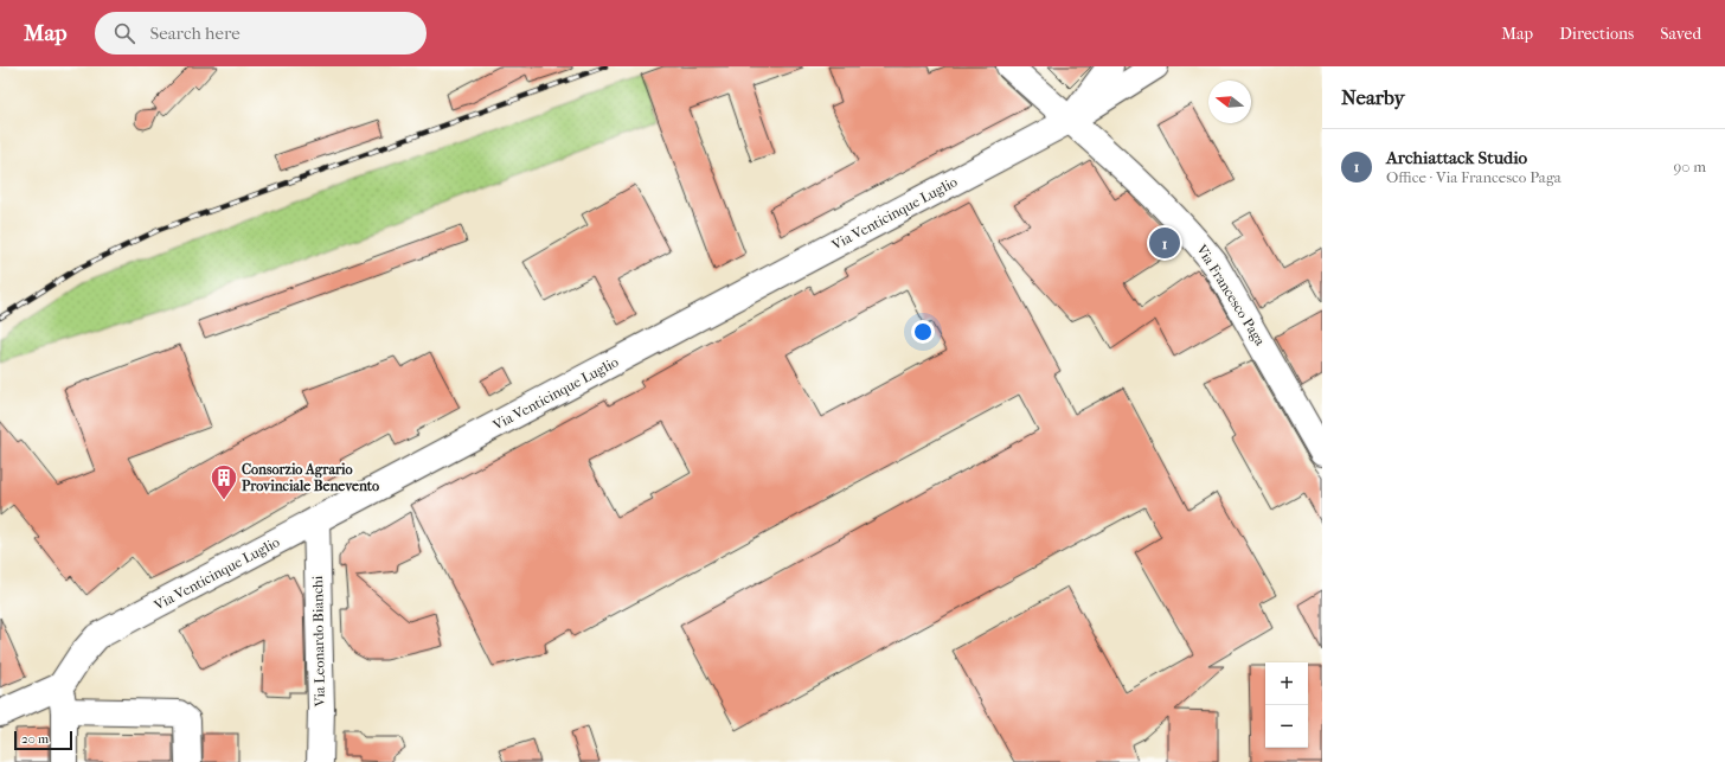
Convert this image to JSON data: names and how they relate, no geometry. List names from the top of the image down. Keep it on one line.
{"streets":{"street":["Via Venticinque Luglio","Via Francesco Paga","Via Leonardo Bianchi"]},"crossings":[["Via Venticinque Luglio","Via Francesco Paga"],["Via Venticinque Luglio","Via Leonardo Bianchi"]],"places":{"building":["Consorzio Agrario Provinciale Benevento"]},"scale_bar":"20 m","north":"left","page":{"header":"Map","search":"Search here","nav":["Map","Directions","Saved"],"heading":"Nearby","list":[{"mark":"1","name":"Archiattack Studio","note":"Office · Via Francesco Paga","value":"90 m"}],"pins":"1","map_buttons":["+","−"],"scale":"20 m"}}
